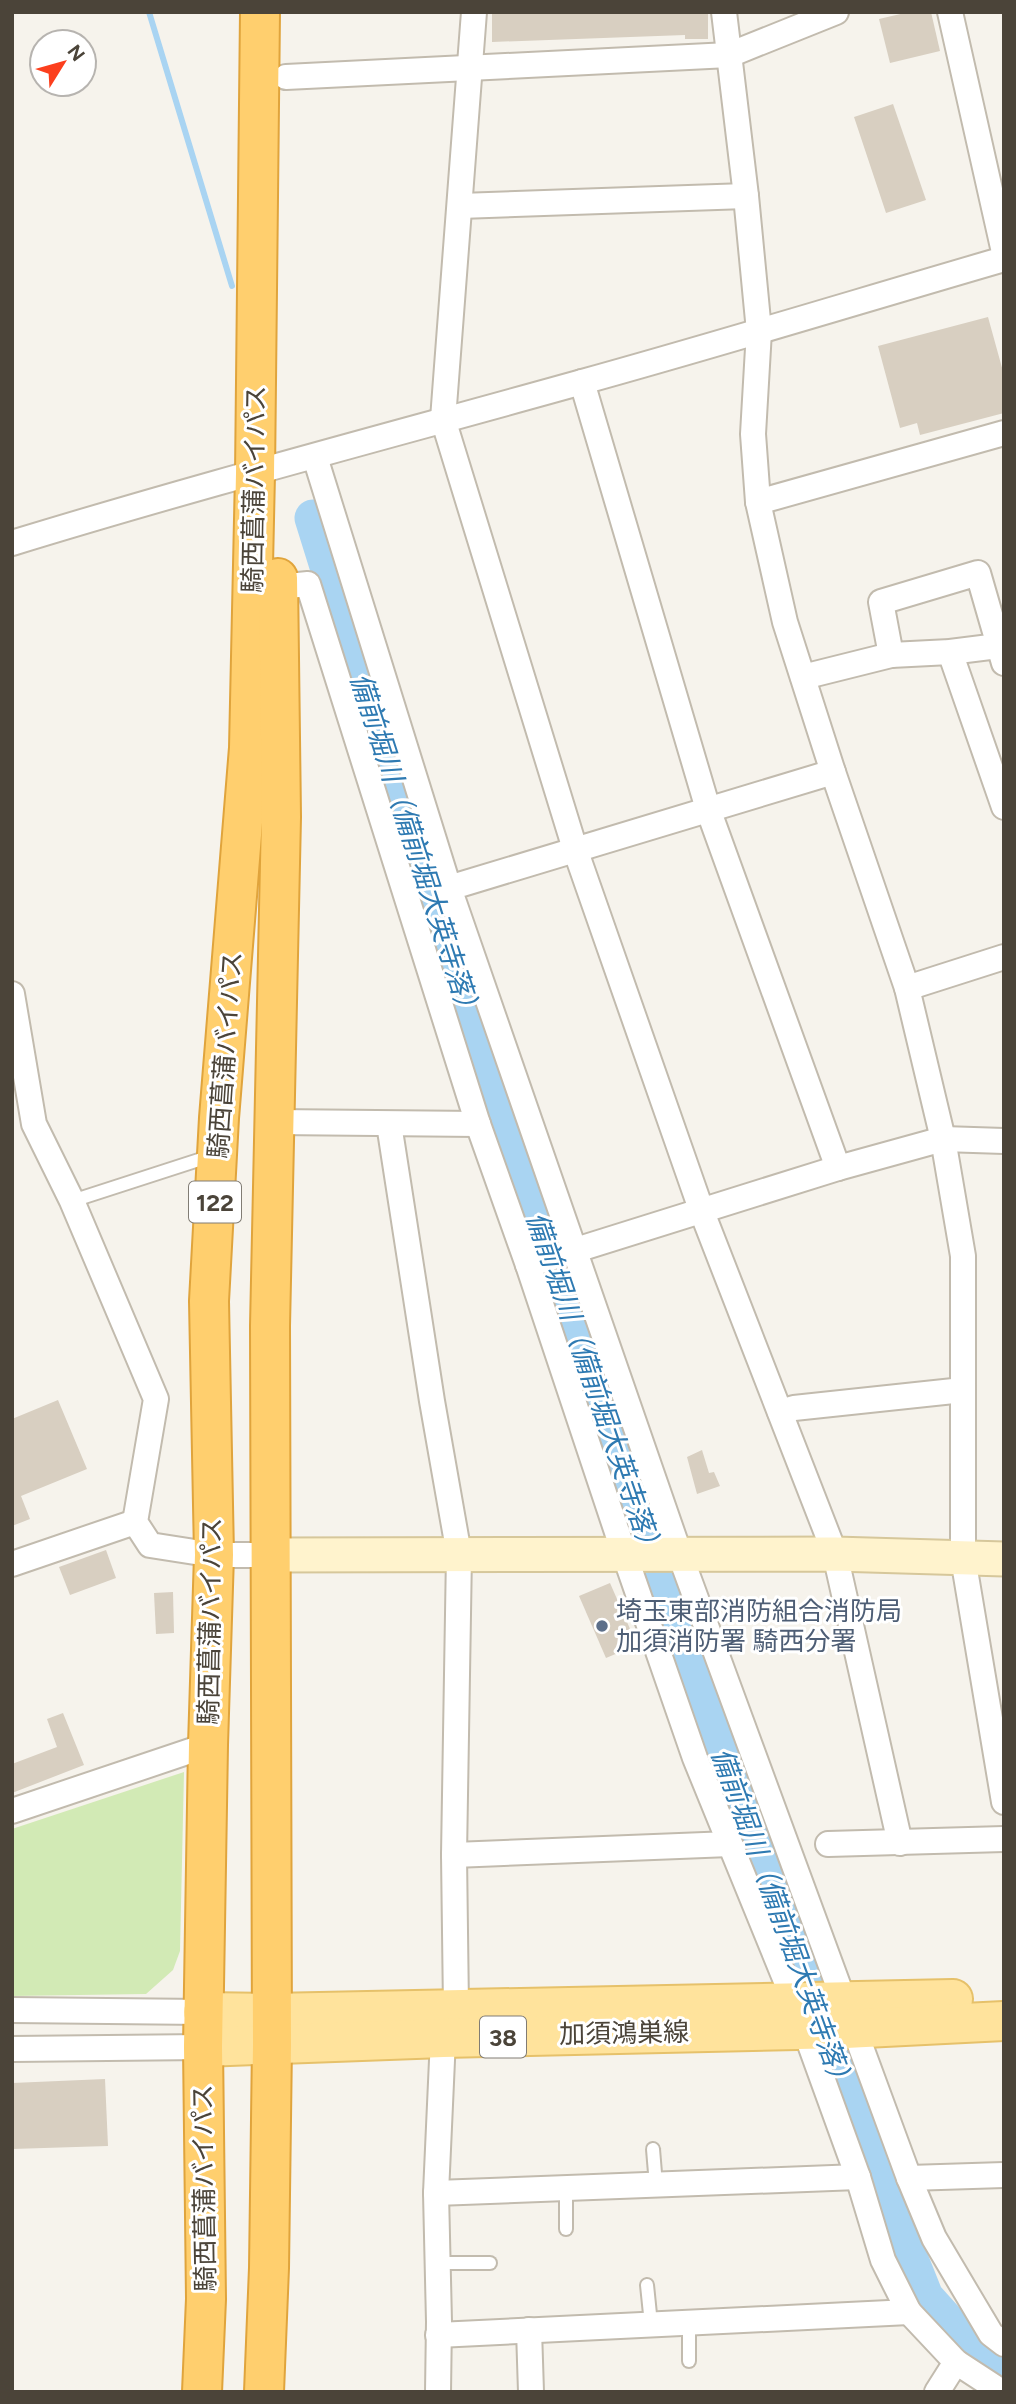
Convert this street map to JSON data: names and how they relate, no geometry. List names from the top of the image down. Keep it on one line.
{"streets":{"highway":["騎西菖蒲バイパス","122"],"main road":["加須鴻巣線","38"]},"crossings":[["騎西菖蒲バイパス","加須鴻巣線"]],"water":["備前堀川（備前堀大英寺落）"],"places":["埼玉東部消防組合消防局 加須消防署 騎西分署"],"north":"top right"}
